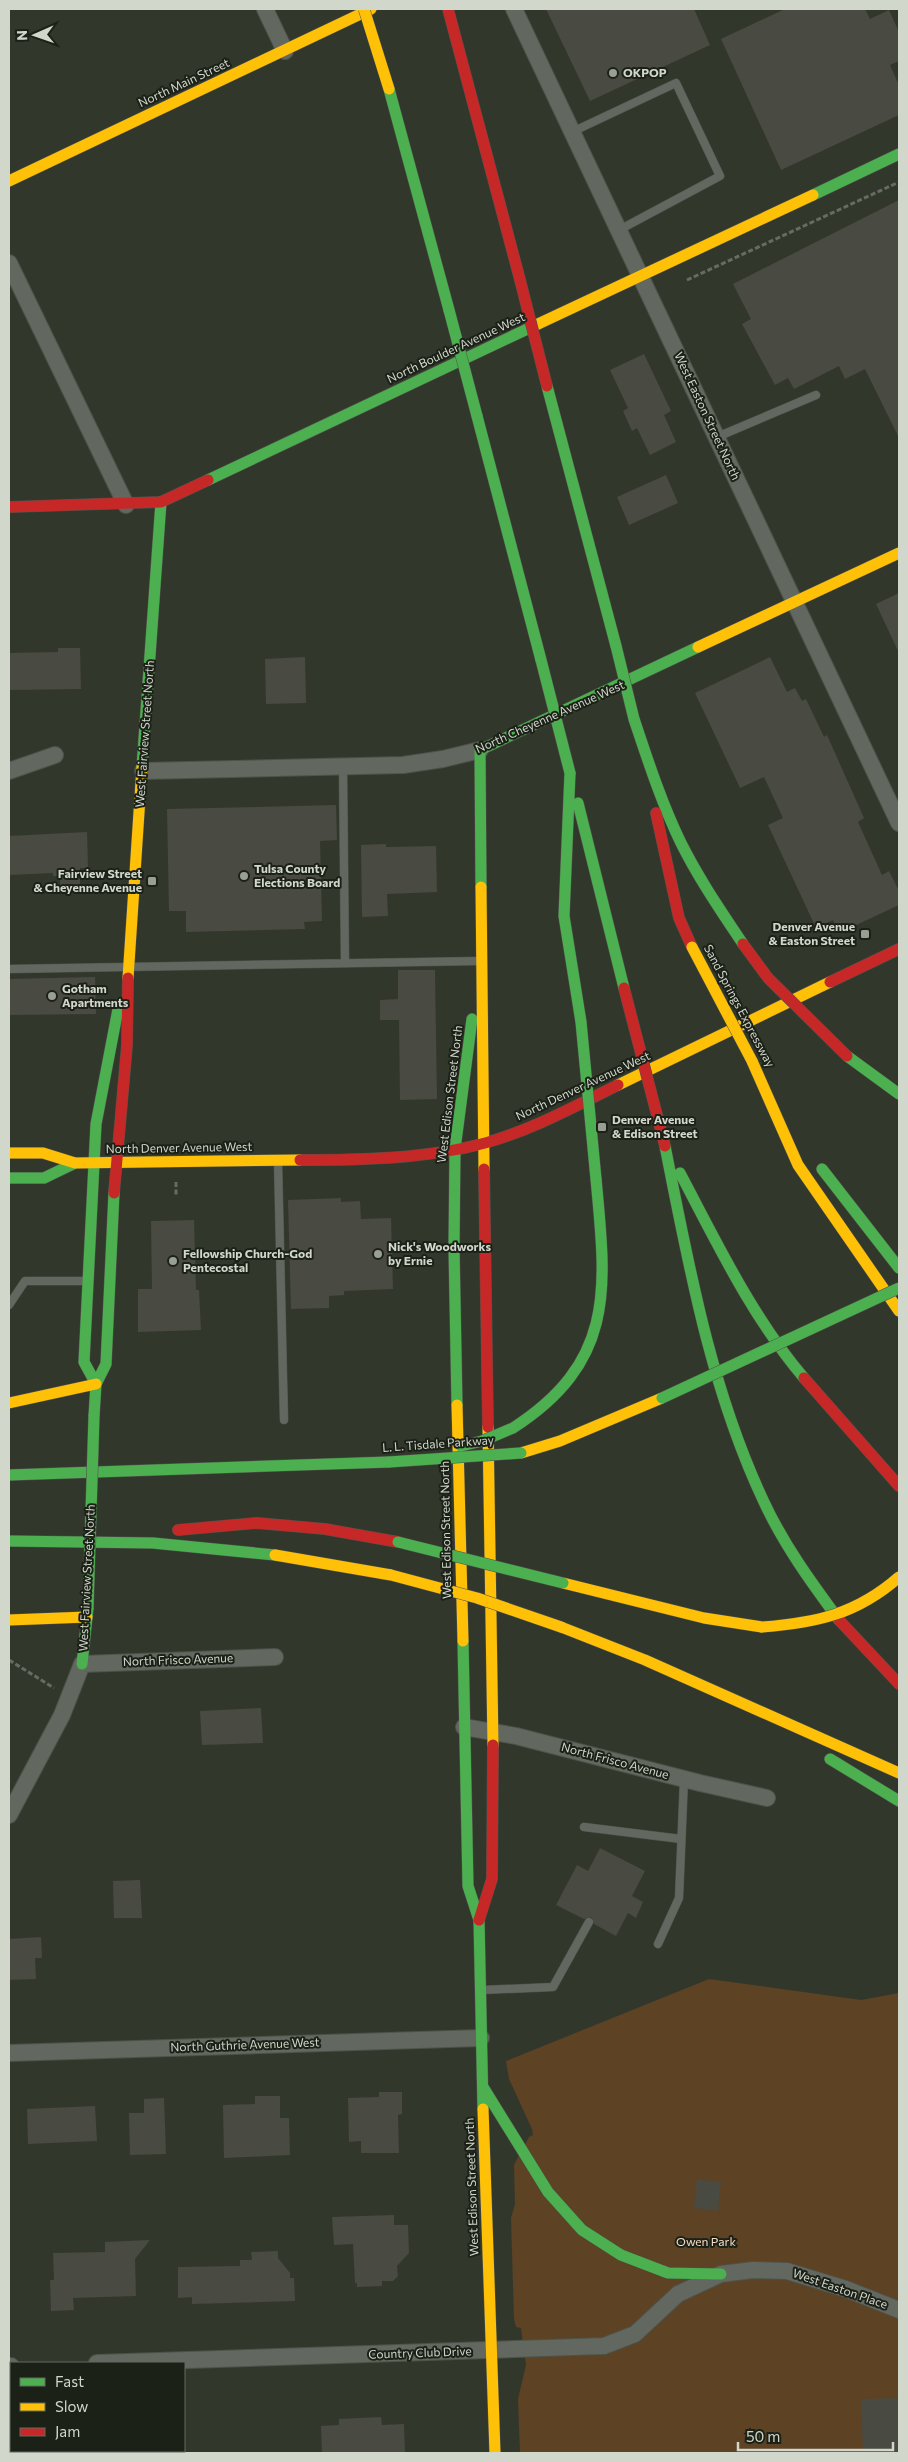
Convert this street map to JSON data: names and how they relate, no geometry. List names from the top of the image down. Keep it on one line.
{"streets":{"main road":["North Main Street","North Boulder Avenue West","North Cheyenne Avenue West","West Fairview Street North","Sand Springs Expressway","North Denver Avenue West","West Edison Street North","L. L. Tisdale Parkway"],"street":["West Easton Street North","North Frisco Avenue","North Guthrie Avenue West","West Easton Place","Country Club Drive"]},"crossings":[["North Boulder Avenue West","West Easton Street North"],["North Boulder Avenue West","West Fairview Street North"],["West Easton Street North","North Cheyenne Avenue West"],["North Cheyenne Avenue West","West Fairview Street North"],["North Cheyenne Avenue West","West Edison Street North"],["West Fairview Street North","North Denver Avenue West"],["West Fairview Street North","North Frisco Avenue"],["North Denver Avenue West","West Edison Street North"],["West Edison Street North","North Frisco Avenue"],["West Edison Street North","North Guthrie Avenue West"],["West Edison Street North","Country Club Drive"],["West Easton Place","Country Club Drive"]],"parks":["Owen Park"],"places":{"other":["OKPOP","Tulsa County Elections Board","Gotham Apartments","Nick's Woodworks by Ernie","Fellowship Church-God Pentecostal"],"transit":["Fairview Street & Cheyenne Avenue","Denver Avenue & Easton Street","Denver Avenue & Edison Street"]},"legend":["Fast","Slow","Jam"],"scale_bar":"50 m","north":"left"}
